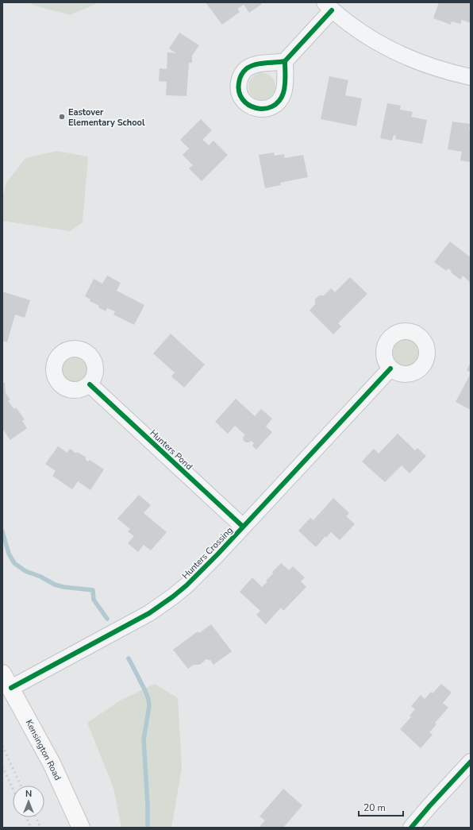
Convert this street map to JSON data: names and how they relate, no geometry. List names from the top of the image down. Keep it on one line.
{"streets":{"street":["Hunters Pond","Hunters Crossing","Kensington Road"]},"crossings":[["Hunters Pond","Hunters Crossing"],["Hunters Crossing","Kensington Road"]],"places":["Eastover Elementary School"],"scale_bar":"20 m","north":"top"}
